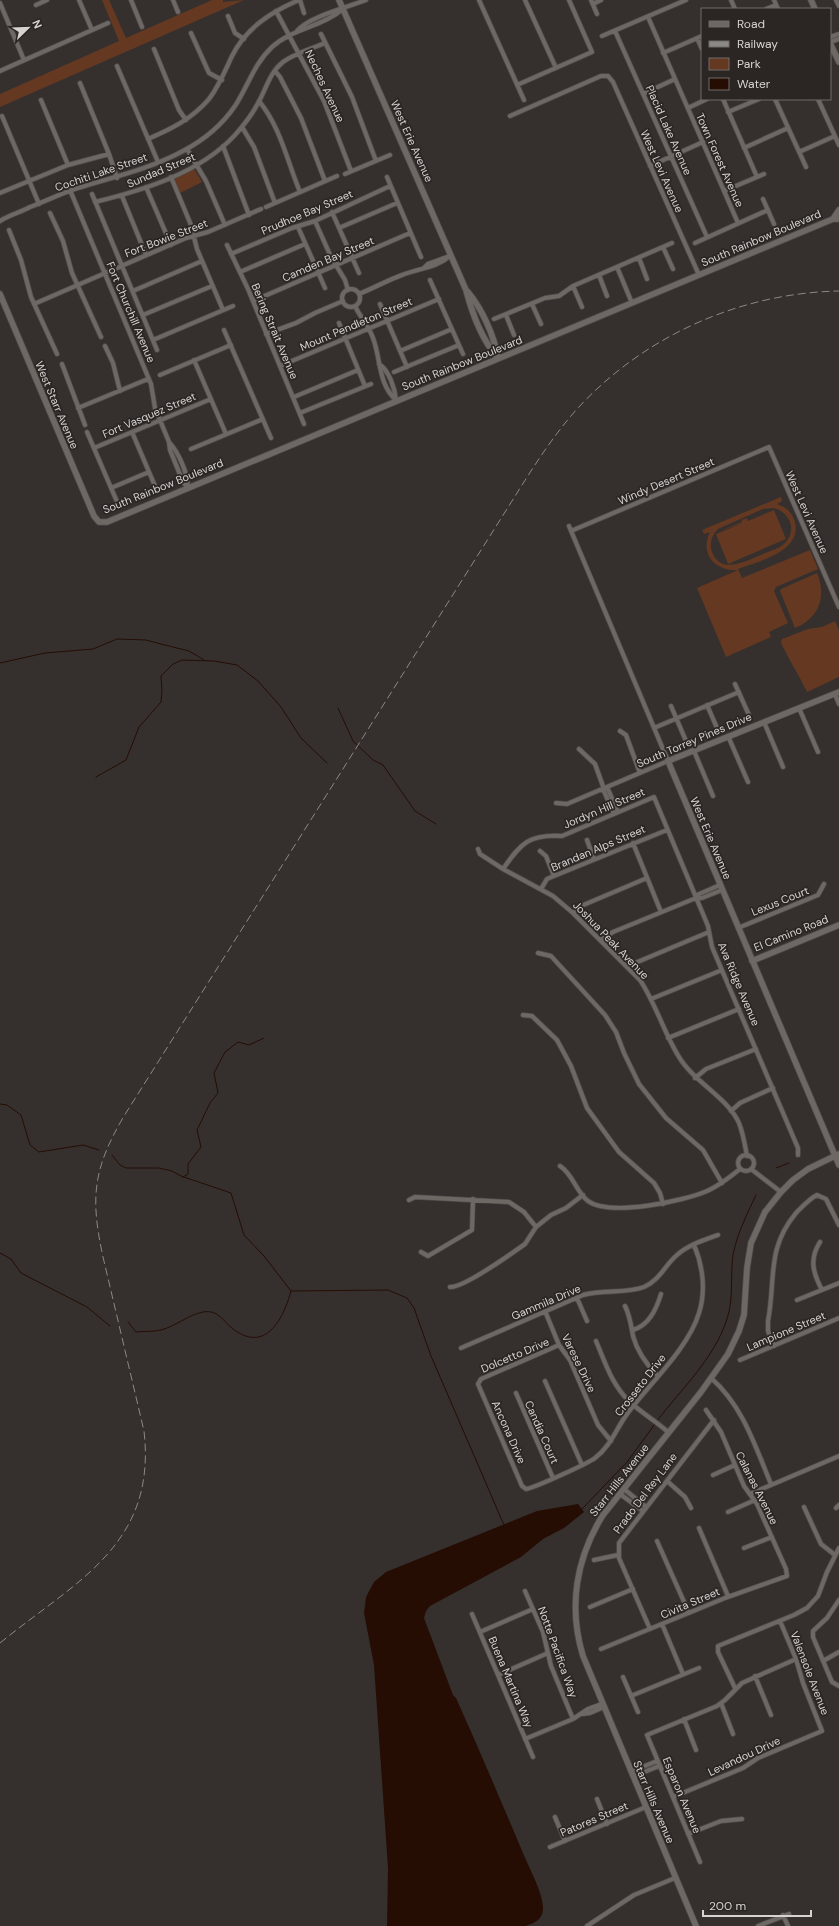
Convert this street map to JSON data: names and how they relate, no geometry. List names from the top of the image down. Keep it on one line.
{"streets":{"street":["Neches Avenue","Placid Lake Avenue","West Erie Avenue","Town Forest Avenue","Sundad Street","West Levi Avenue","Cochiti Lake Street","Prudhoe Bay Street","Fort Bowie Street","South Rainbow Boulevard","Camden Bay Street","Fort Churchill Avenue","Mount Pendleton Street","Bering Strait Avenue","West Starr Avenue","Fort Vasquez Street","Windy Desert Street","South Torrey Pines Drive","Jordyn Hill Street","Brandan Alps Street","Lexus Court","El Camino Road","Joshua Peak Avenue","Ava Ridge Avenue","Gammila Drive","Lampione Street","Dolcetto Drive","Varese Drive","Crosseto Drive","Ancona Drive","Candia Court","Starr Hills Avenue","Calanas Avenue","Prado Del Rey Lane","Civita Street","Notte Pacifica Way","Valensole Avenue","Buena Martina Way","Levandou Drive","Esparon Avenue","Patores Street"]},"crossings":[["Neches Avenue","Sundad Street"],["Neches Avenue","Cochiti Lake Street"],["West Erie Avenue","Cochiti Lake Street"],["West Erie Avenue","South Rainbow Boulevard"],["West Erie Avenue","Windy Desert Street"],["West Erie Avenue","South Torrey Pines Drive"],["West Erie Avenue","Lexus Court"],["West Erie Avenue","El Camino Road"],["West Erie Avenue","Starr Hills Avenue"],["West Levi Avenue","South Rainbow Boulevard"],["West Levi Avenue","Windy Desert Street"],["Cochiti Lake Street","Fort Churchill Avenue"],["Prudhoe Bay Street","Bering Strait Avenue"],["Fort Bowie Street","Fort Churchill Avenue"],["South Rainbow Boulevard","Fort Churchill Avenue"],["South Rainbow Boulevard","West Starr Avenue"],["Camden Bay Street","Bering Strait Avenue"],["Fort Churchill Avenue","Fort Vasquez Street"],["Mount Pendleton Street","Bering Strait Avenue"],["Jordyn Hill Street","Joshua Peak Avenue"],["Jordyn Hill Street","Ava Ridge Avenue"],["Brandan Alps Street","Joshua Peak Avenue"],["Brandan Alps Street","Ava Ridge Avenue"],["Gammila Drive","Varese Drive"],["Gammila Drive","Crosseto Drive"],["Dolcetto Drive","Varese Drive"],["Dolcetto Drive","Ancona Drive"],["Varese Drive","Crosseto Drive"],["Crosseto Drive","Ancona Drive"],["Crosseto Drive","Candia Court"],["Starr Hills Avenue","Patores Street"],["Calanas Avenue","Prado Del Rey Lane"],["Calanas Avenue","Civita Street"],["Valensole Avenue","Levandou Drive"],["Levandou Drive","Esparon Avenue"]],"legend":["Road","Railway","Park","Water"],"scale_bar":"200 m","north":"top right"}
